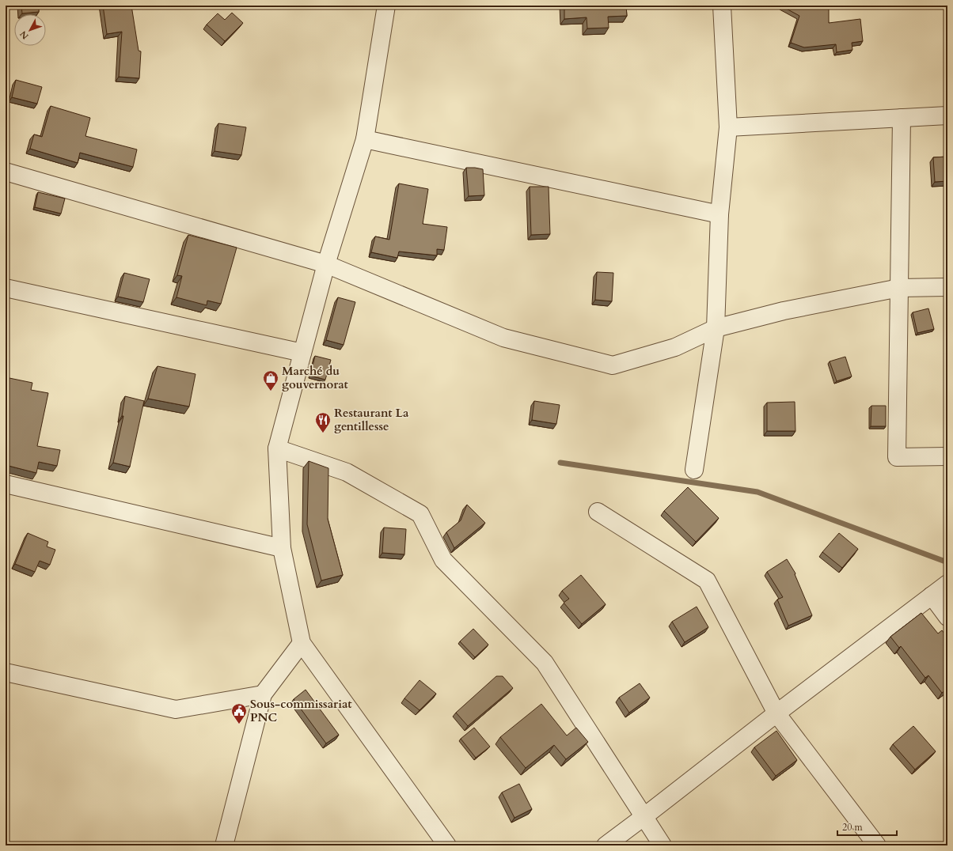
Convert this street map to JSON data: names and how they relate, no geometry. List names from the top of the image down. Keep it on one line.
{"places":{"shop":["Marché du gouvernorat"],"restaurant":["Restaurant La gentillesse"],"public building":["Sous-commissariat PNC"]},"scale_bar":"20 m","north":"bottom left"}
